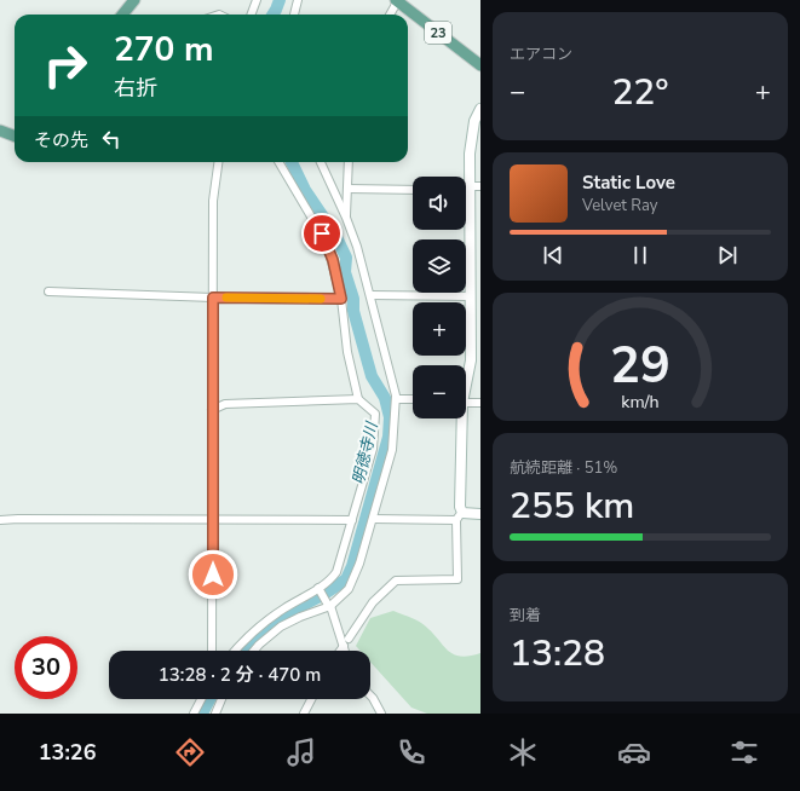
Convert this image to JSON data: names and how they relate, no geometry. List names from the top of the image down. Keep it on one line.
{"streets":{"main road":["23"]},"water":["明徳寺川"],"page":{"tile":["エアコン",["航続距離 · 51%","255 km"],["到着","13:28"]],"turn":["270 m","右折"],"heat":["−","22°","+"],"then":"その先","song":["Static Love","Velvet Ray"],"map_buttons":["+","−"],"limit":"30","trip":"13:28 · 2 分 · 470 m","tabs":"13:26","gauge":["29","km/h"]}}
